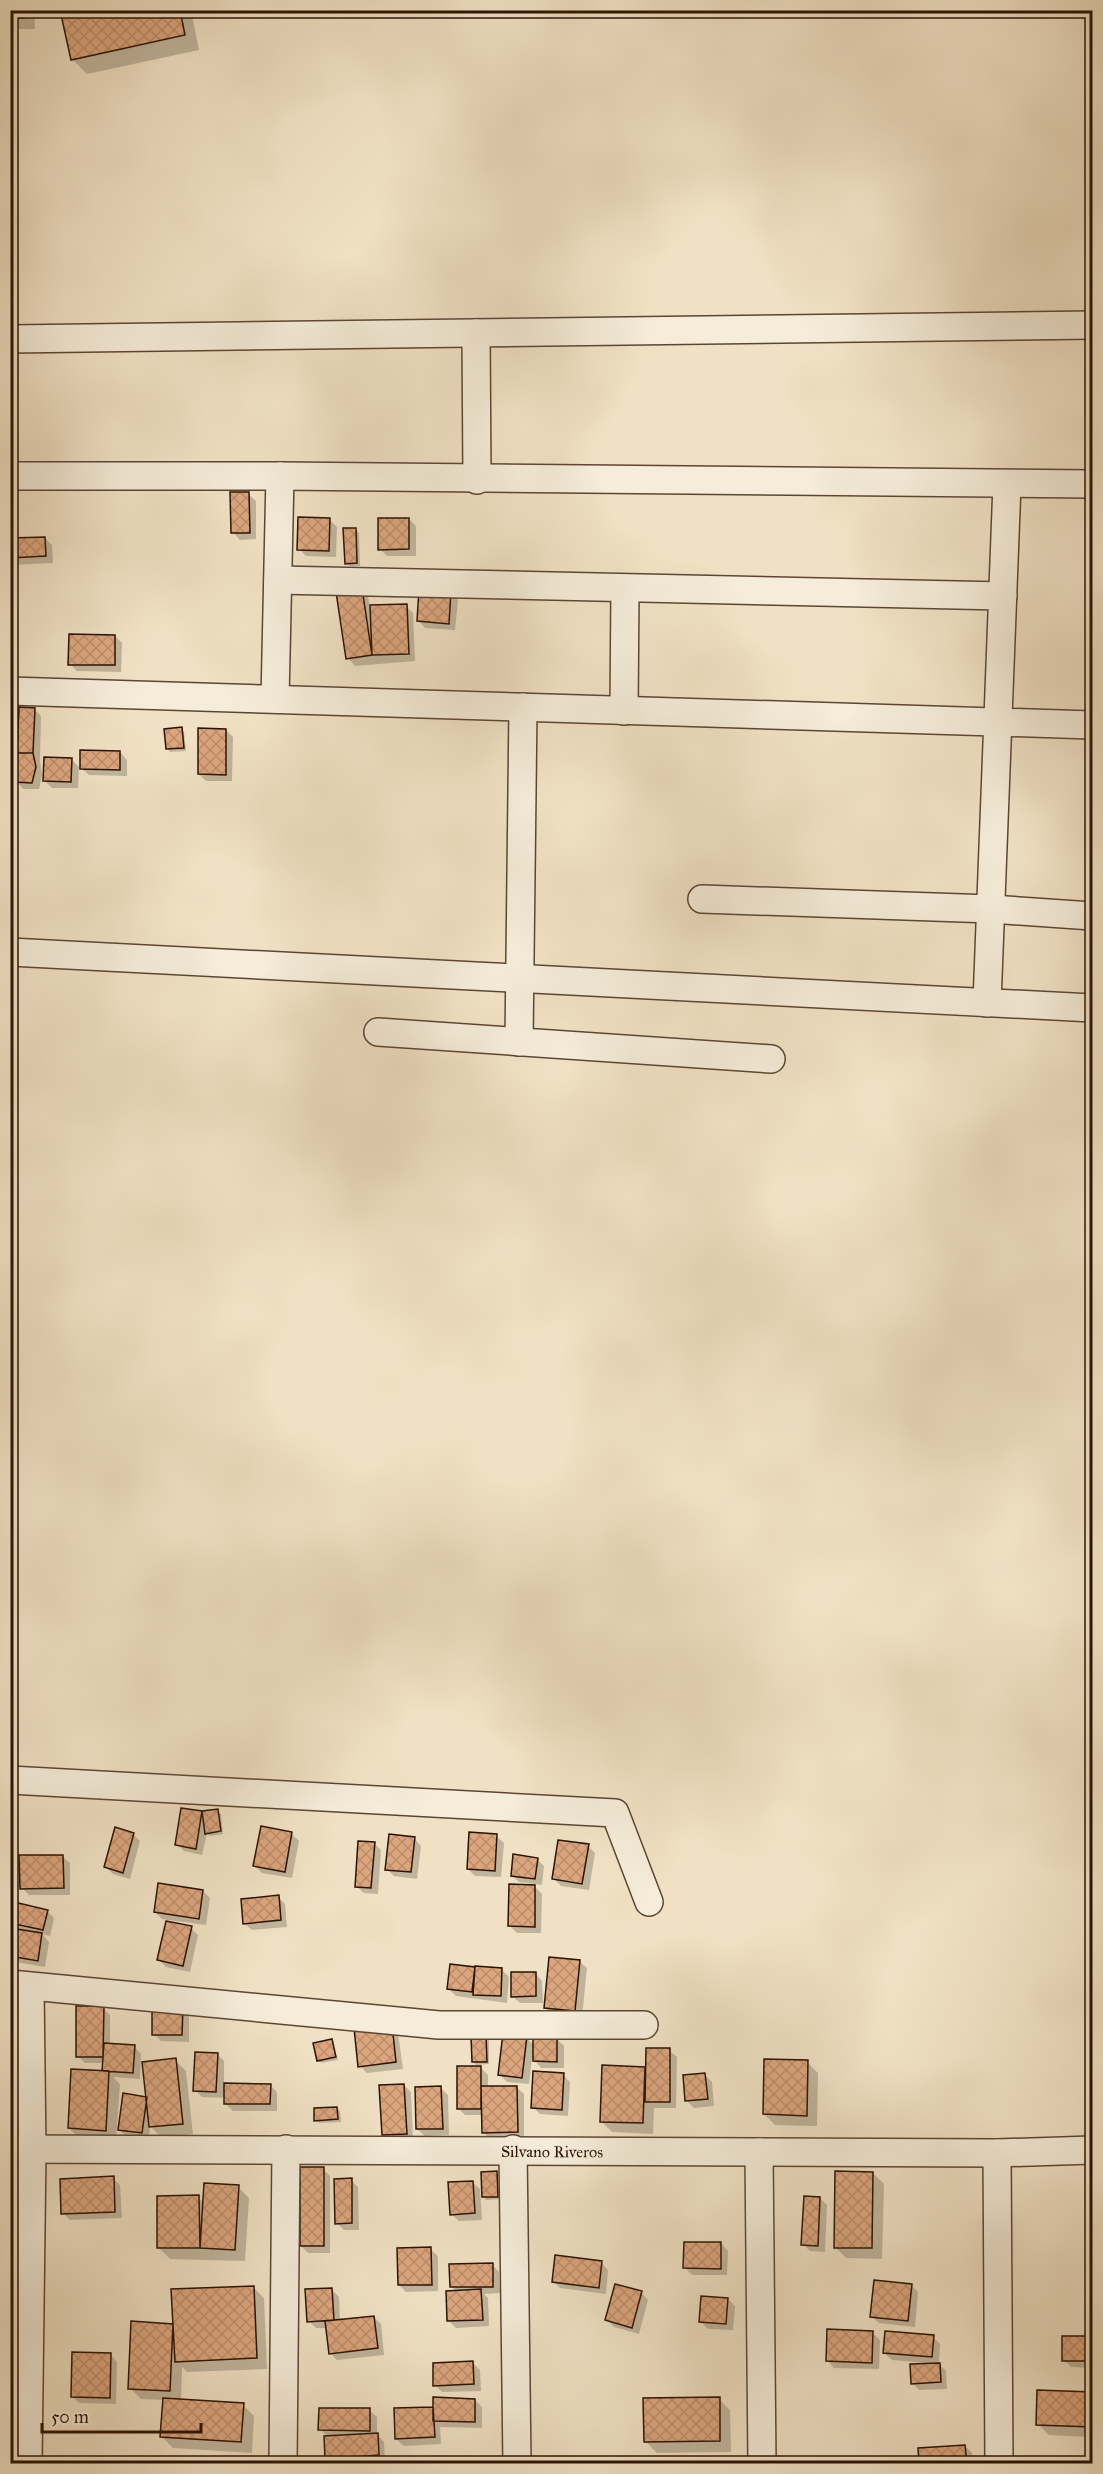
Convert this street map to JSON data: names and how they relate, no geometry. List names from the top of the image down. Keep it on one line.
{"streets":{"street":["Silvano Riveros"]},"scale_bar":"50 m"}
